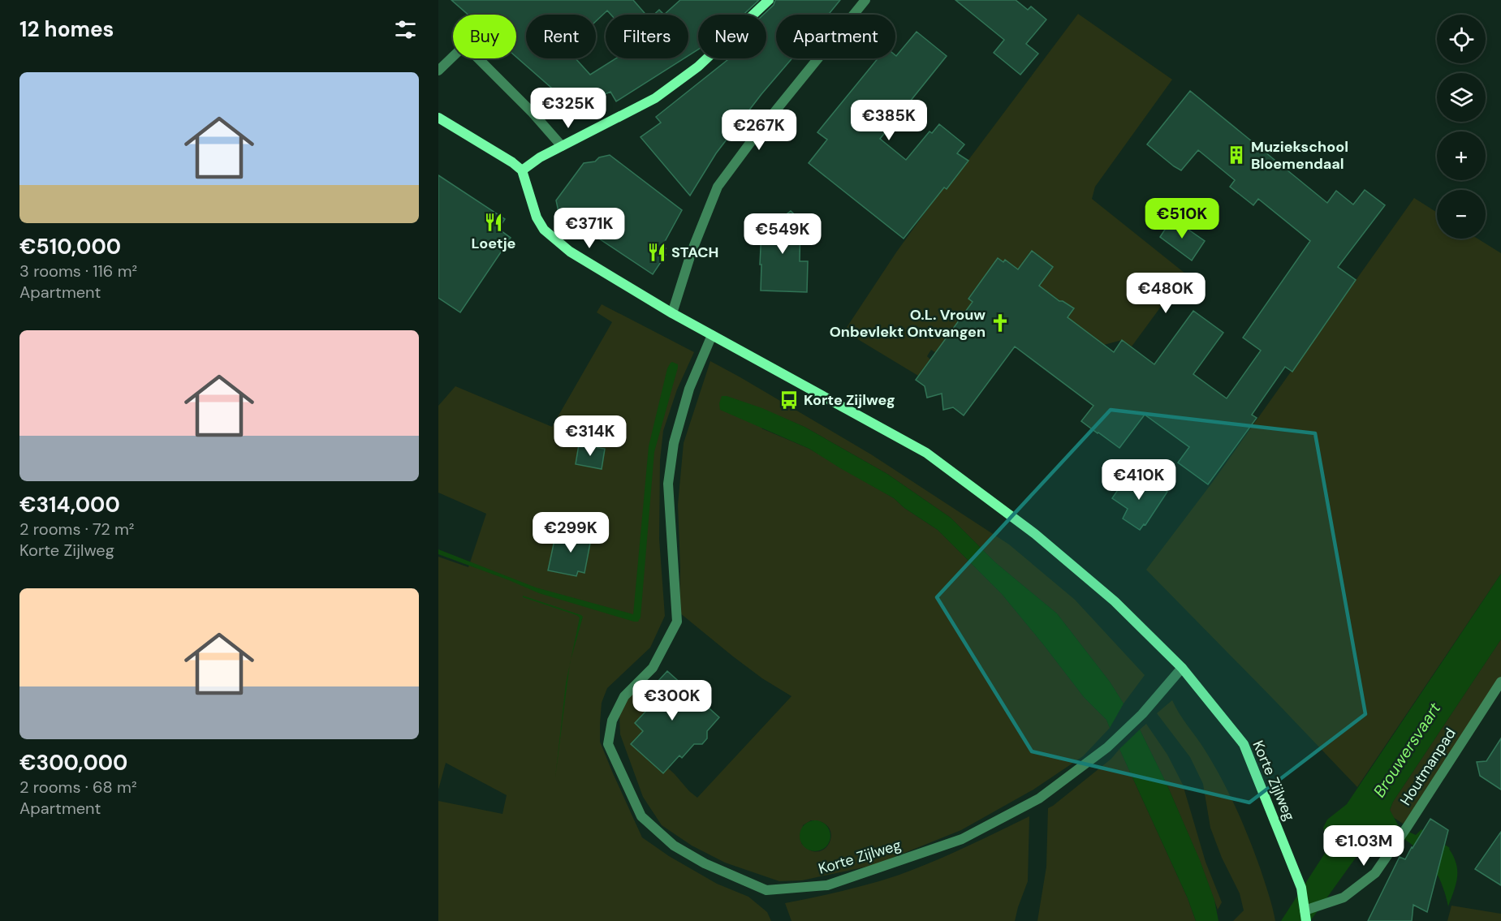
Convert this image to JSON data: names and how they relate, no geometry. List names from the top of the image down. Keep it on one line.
{"streets":{"main road":["Korte Zijlweg"],"street":["Houtmanpad"]},"crossings":[["Houtmanpad","Korte Zijlweg"]],"water":["Brouwersvaart"],"places":{"building":["Muziekschool Bloemendaal"],"restaurant":["Loetje","STACH"],"church":["O.L. Vrouw Onbevlekt Ontvangen"],"bus stop":["Korte Zijlweg"]},"page":{"heading":"12 homes","map_buttons":["+","−"],"chip":["Buy","Rent","Filters","New","Apartment"],"list":[{"name":"€510,000","note":"3 rooms · 116 m² · Apartment"},{"name":"€314,000","note":"2 rooms · 72 m² · Korte Zijlweg"},{"name":"€300,000","note":"2 rooms · 68 m² · Apartment"}],"price":["€325K","€385K","€267K","€510K","€371K","€549K","€480K","€314K","€410K","€299K","€300K","€1.03M"]}}
